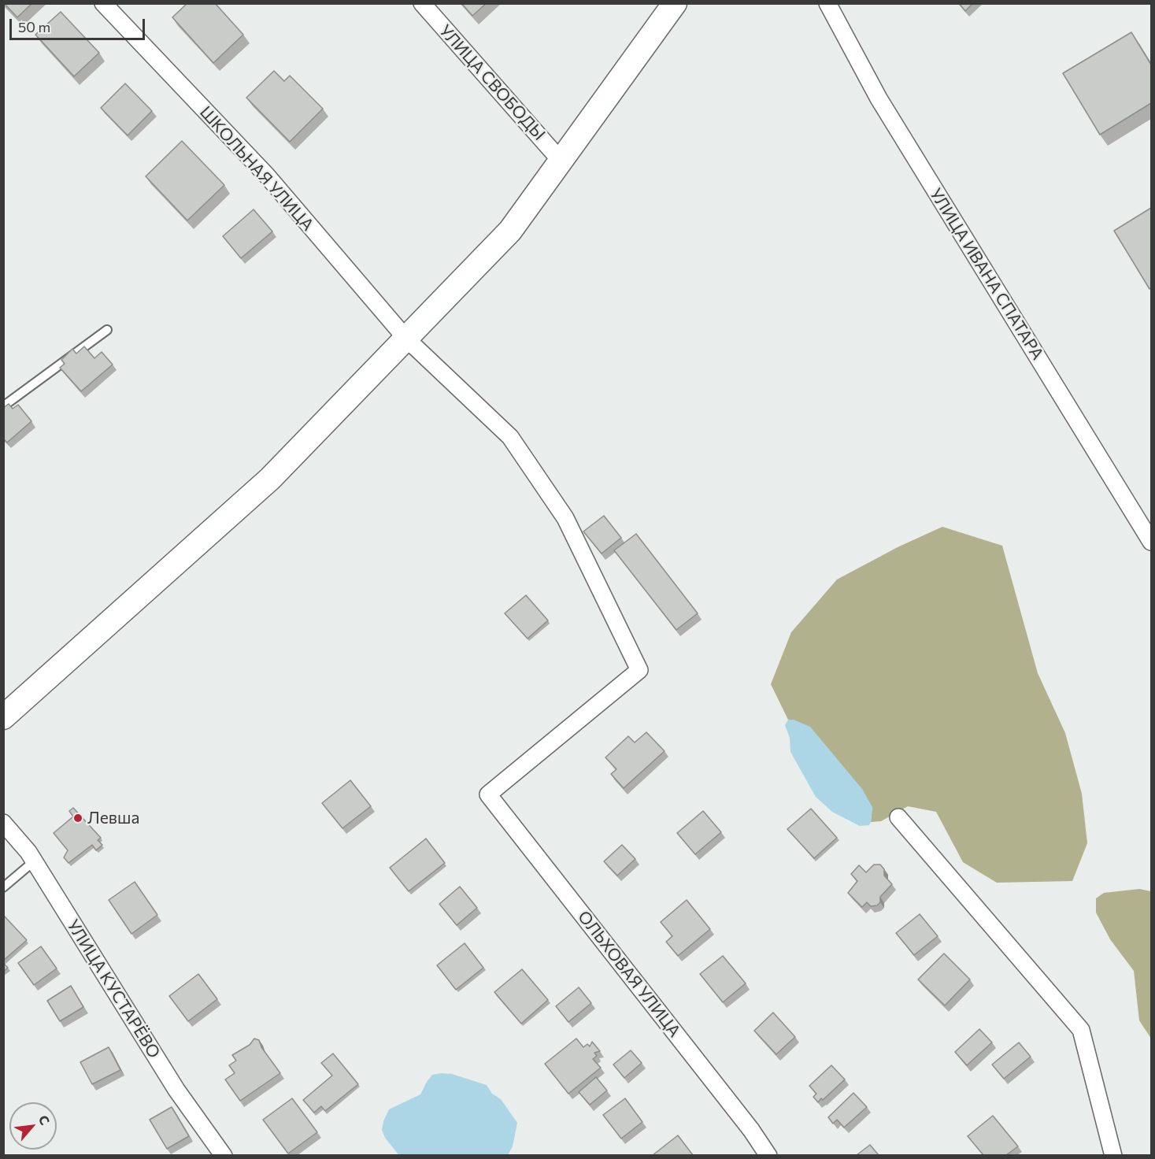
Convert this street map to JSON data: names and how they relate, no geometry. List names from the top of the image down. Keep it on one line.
{"streets":{"street":["УЛИЦА СВОБОДЫ","ШКОЛЬНАЯ УЛИЦА","УЛИЦА ИВАНА СПАТАРА","ОЛЬХОВАЯ УЛИЦА","УЛИЦА КУСТАРЁВО"]},"crossings":[["ШКОЛЬНАЯ УЛИЦА","ОЛЬХОВАЯ УЛИЦА"]],"places":["Левша"],"scale_bar":"50 m","north":"top right"}
